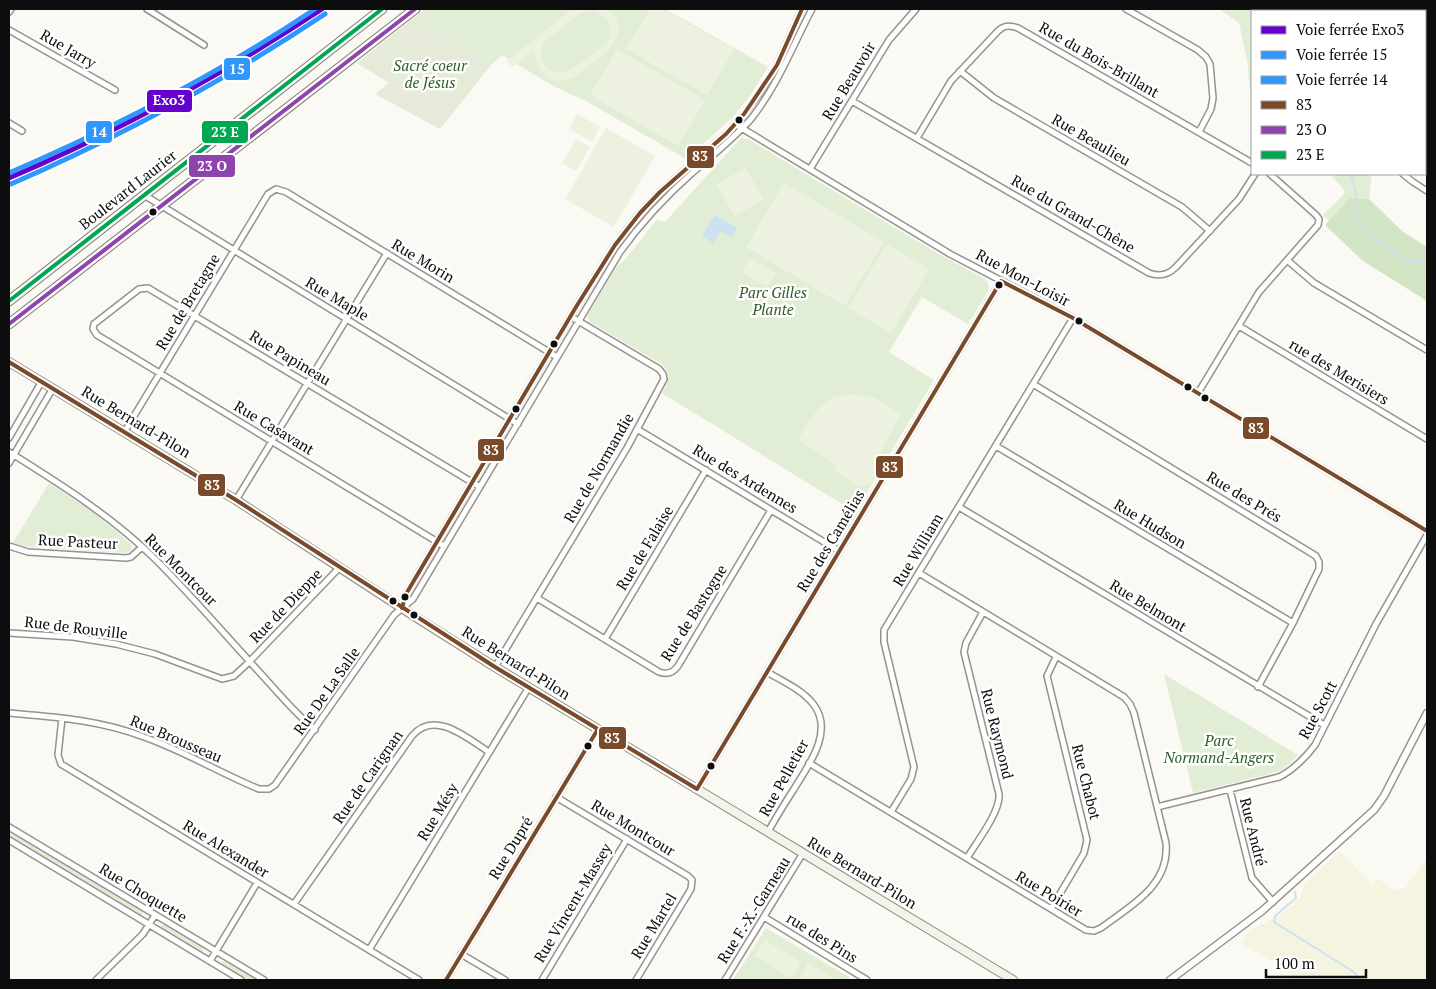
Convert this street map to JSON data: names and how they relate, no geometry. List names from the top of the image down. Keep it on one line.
{"streets":{"main road":["Boulevard Laurier","Rue Bernard-Pilon"],"street":["Rue Jarry","Rue du Bois-Brillant","Rue Beauvoir","Rue Beaulieu","Rue du Grand-Chêne","Rue Morin","Rue Mon-Loisir","Rue Maple","Rue de Bretagne","Rue Papineau","rue des Merisiers","Rue Casavant","Rue de Normandie","Rue des Ardennes","Rue des Prés","Rue Hudson","Rue des Camélias","Rue Pasteur","Rue de Falaise","Rue William","Rue Montcour","Rue de Dieppe","Rue Belmont","Rue de Bastogne","Rue de Rouville","Rue De La Salle","Rue Scott","Rue Raymond","Rue Brousseau","Rue de Carignan","Rue Pelletier","Rue Chabot","Rue Mésy","Rue André","Rue Dupré","Rue Alexander","Rue Choquette","Rue Poirier","Rue Vincent-Massey","Rue F.-X.-Garneau","Rue Martel","rue des Pins"]},"crossings":[["Rue du Bois-Brillant","Rue Beaulieu"],["Rue du Bois-Brillant","Rue du Grand-Chêne"],["Rue Beauvoir","Rue du Grand-Chêne"],["Rue Beauvoir","Rue Mon-Loisir"],["Rue Beaulieu","Rue du Grand-Chêne"],["Boulevard Laurier","Rue Maple"],["Rue Morin","Rue de Bretagne"],["Rue Morin","Rue De La Salle"],["Rue Mon-Loisir","Rue des Camélias"],["Rue Mon-Loisir","Rue William"],["Rue Mon-Loisir","Rue De La Salle"],["Rue Mon-Loisir","Rue Scott"],["Rue Maple","Rue de Bretagne"],["Rue Maple","Rue De La Salle"],["Rue de Bretagne","Rue Papineau"],["Rue de Bretagne","Rue Bernard-Pilon"],["Rue de Bretagne","Rue Casavant"],["Rue Papineau","Rue Casavant"],["Rue Papineau","Rue De La Salle"],["Rue Bernard-Pilon","Rue de Normandie"],["Rue Bernard-Pilon","Rue des Camélias"],["Rue Bernard-Pilon","Rue de Dieppe"],["Rue Bernard-Pilon","Rue De La Salle"],["Rue Bernard-Pilon","Rue Pelletier"],["Rue Bernard-Pilon","Rue Mésy"],["Rue Bernard-Pilon","Rue Dupré"],["Rue Bernard-Pilon","Rue F.-X.-Garneau"],["Rue Casavant","Rue De La Salle"],["Rue de Normandie","Rue des Ardennes"],["Rue de Normandie","Rue de Bastogne"],["Rue de Normandie","Rue De La Salle"],["Rue des Ardennes","Rue des Camélias"],["Rue des Ardennes","Rue de Falaise"],["Rue des Ardennes","Rue de Bastogne"],["Rue des Prés","Rue Hudson"],["Rue des Prés","Rue William"],["Rue des Prés","Rue Belmont"],["Rue Hudson","Rue William"],["Rue des Camélias","Rue Pelletier"],["Rue Pasteur","Rue Montcour"],["Rue de Falaise","Rue de Bastogne"],["Rue William","Rue Belmont"],["Rue William","Rue Poirier"],["Rue Montcour","Rue de Dieppe"],["Rue Montcour","Rue de Rouville"],["Rue Montcour","Rue De La Salle"],["Rue Montcour","Rue Dupré"],["Rue Montcour","Rue Vincent-Massey"],["Rue Montcour","Rue Martel"],["Rue de Dieppe","Rue de Rouville"],["Rue Belmont","Rue Scott"],["Rue De La Salle","Rue Brousseau"],["Rue Scott","Rue André"],["Rue Scott","Rue Poirier"],["Rue Raymond","Rue Poirier"],["Rue Brousseau","Rue Alexander"],["Rue de Carignan","Rue Mésy"],["Rue de Carignan","Rue Alexander"],["Rue Pelletier","Rue Poirier"],["Rue Chabot","Rue Poirier"],["Rue Mésy","Rue Alexander"],["Rue F.-X.-Garneau","rue des Pins"]],"parks":["Sacré coeur de Jésus","Parc Gilles Plante","Parc Normand-Angers"],"lines":["rail line Exo3","rail line 14","transit line 83","rail line 15"],"legend":["Voie ferrée Exo3","Voie ferrée 15","Voie ferrée 14","83","23 O","23 E"],"scale_bar":"100 m"}
